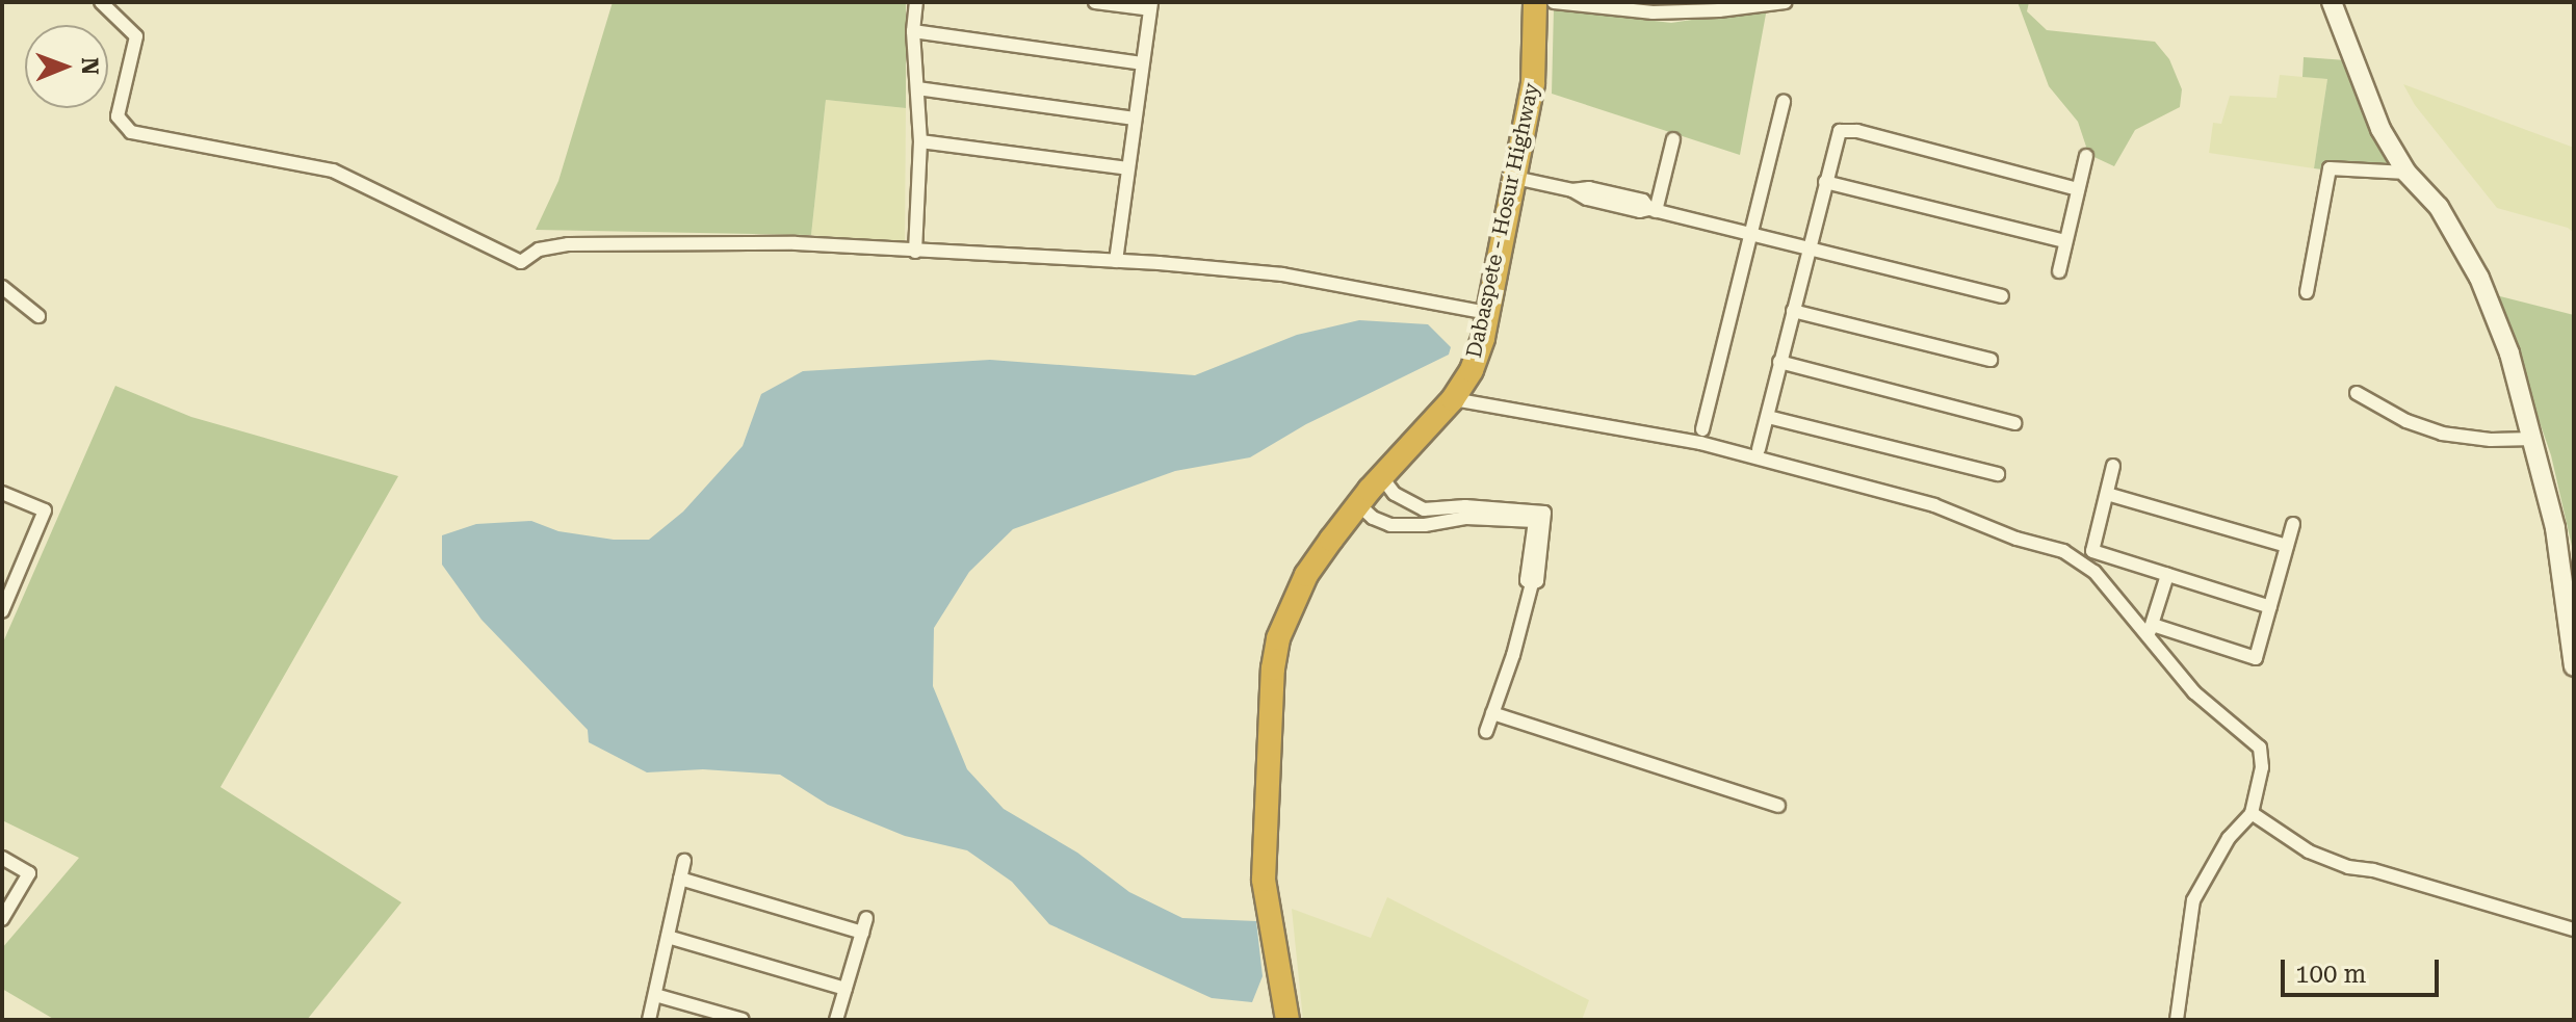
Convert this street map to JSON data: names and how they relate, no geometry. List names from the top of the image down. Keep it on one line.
{"streets":{"highway":["Dabaspete - Hosur Highway"]},"scale_bar":"100 m","north":"right"}
